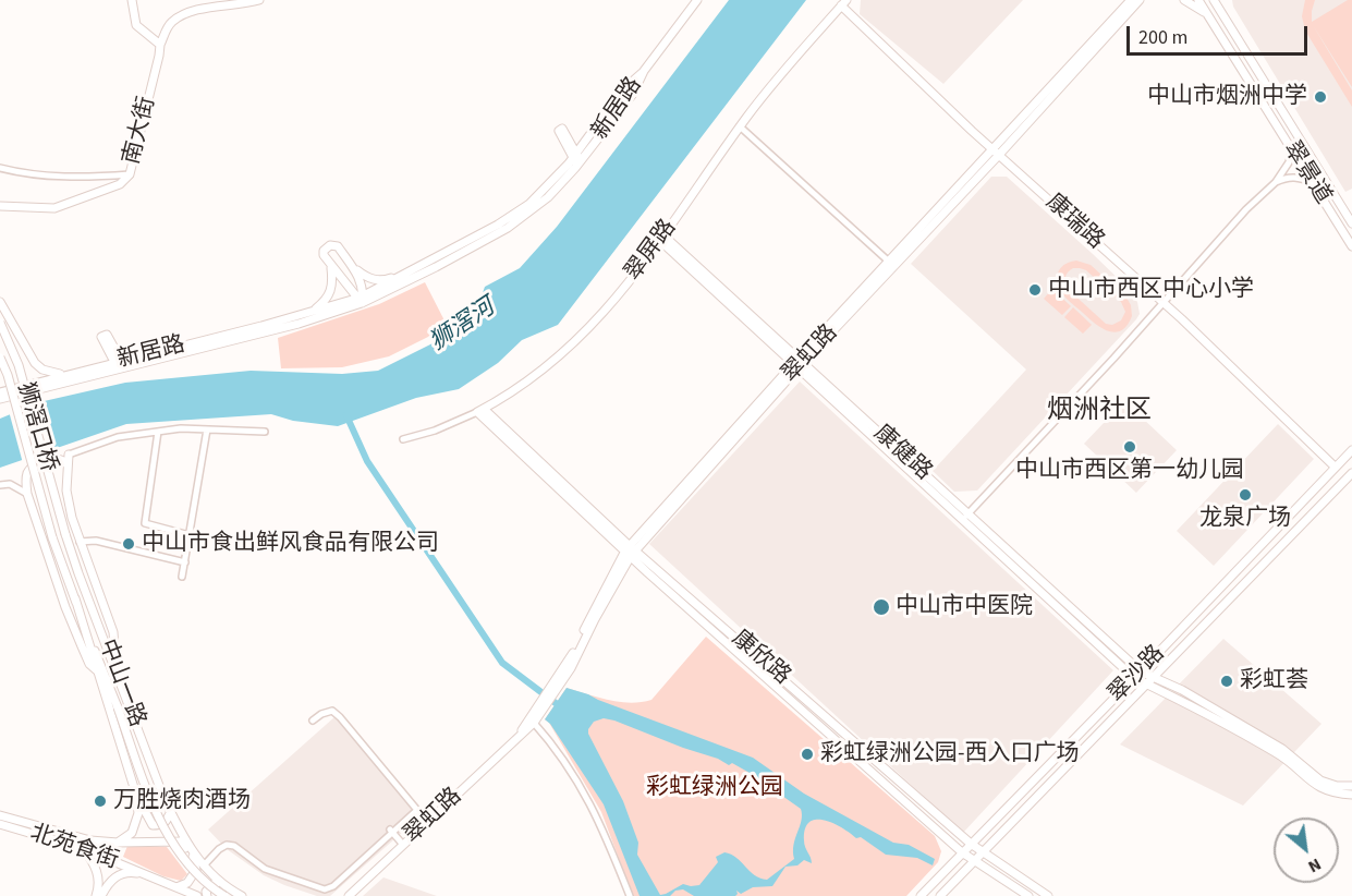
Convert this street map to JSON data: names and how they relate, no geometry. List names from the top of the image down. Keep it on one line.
{"streets":{"street":["新居路","南大街","翠景道","康瑞路","翠屏路","翠虹路","狮滘口桥","康健路","康欣路","翠沙路","中山一路","北苑食街"]},"crossings":[["康瑞路","翠屏路"],["康瑞路","翠虹路"],["康瑞路","翠沙路"],["翠屏路","康健路"],["翠屏路","康欣路"],["翠虹路","康健路"],["翠虹路","康欣路"],["狮滘口桥","中山一路"],["康健路","翠沙路"],["康欣路","翠沙路"],["中山一路","北苑食街"]],"districts":["烟洲社区"],"water":["狮滘河"],"parks":["彩虹绿洲公园"],"places":["中山市烟洲中学","中山市西区中心小学","中山市西区第一幼儿园","龙泉广场","中山市食出鲜风食品有限公司","中山市中医院","彩虹荟","彩虹绿洲公园-西入口广场","万胜烧肉酒场"],"scale_bar":"200 m","north":"bottom right"}
